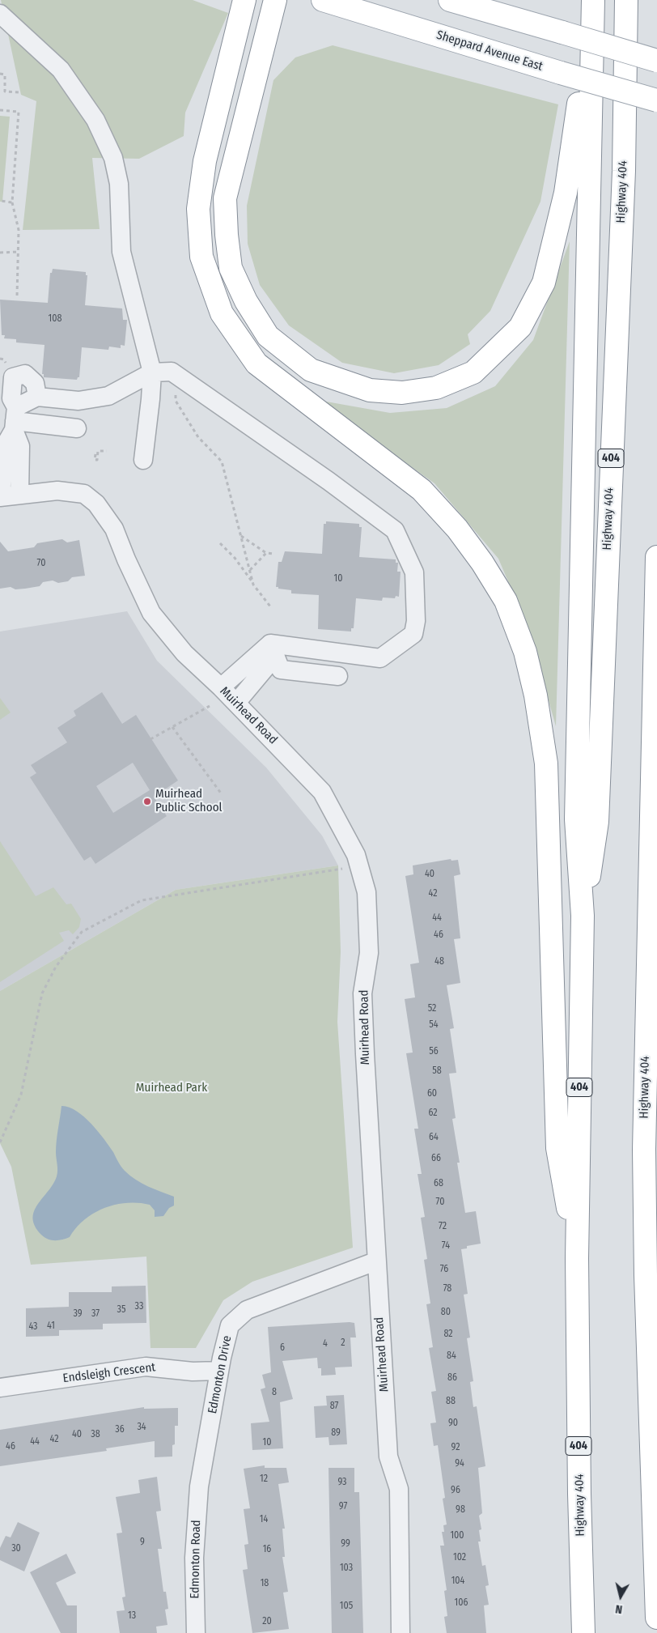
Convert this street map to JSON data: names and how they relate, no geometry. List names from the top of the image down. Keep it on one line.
{"streets":{"main road":["Sheppard Avenue East","Highway 404","404"],"street":["Muirhead Road","Endsleigh Crescent","Edmonton Drive","Edmonton Road"]},"crossings":[["Muirhead Road","Edmonton Drive"],["Endsleigh Crescent","Edmonton Drive"],["Edmonton Drive","Edmonton Road"]],"parks":["Muirhead Park"],"places":["Muirhead Public School"],"house_numbers":["108","70","10","40","42","44","46","48","52","54","56","58","60","62","64","66","68","70","72","74","76","78","33","35","80","39","37","41","43","82","2","4","6","84","86","8","88","87","90","34","36","89","40","38","42","44","10","46","92","94","12","93","96","97","98","14","100","9","99","30","16","102","103","104","18","106","105","13","20"],"north":"bottom"}
